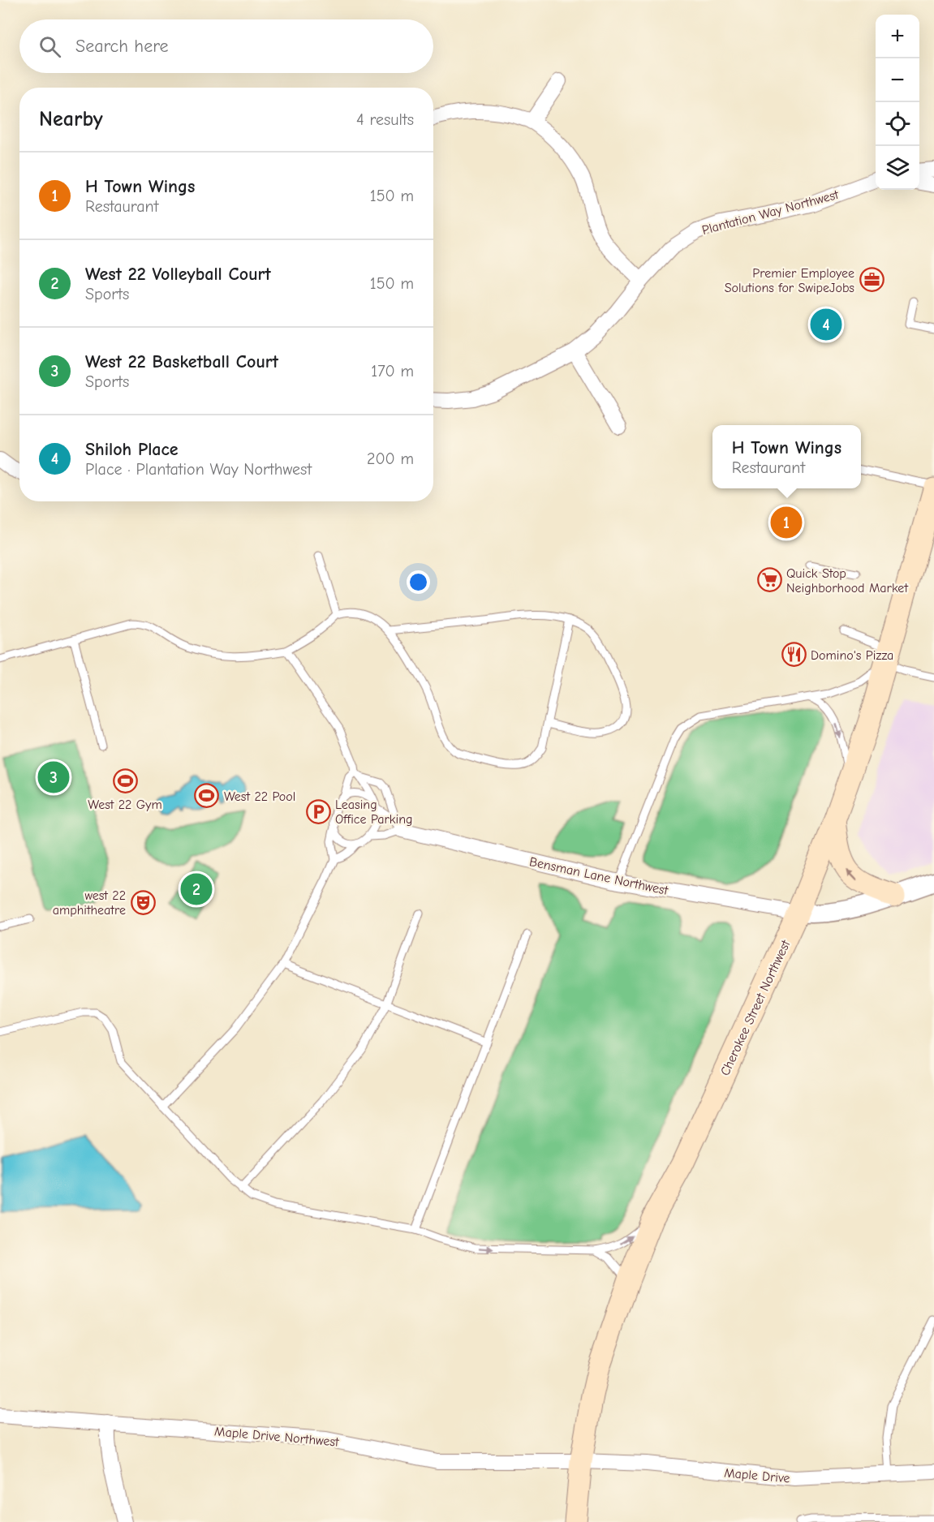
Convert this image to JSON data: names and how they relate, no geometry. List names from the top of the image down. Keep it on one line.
{"streets":{"main road":["Cherokee Street Northwest"],"street":["Plantation Way Northwest","Bensman Lane Northwest","Maple Drive Northwest","Maple Drive"]},"crossings":[["Bensman Lane Northwest","Cherokee Street Northwest"],["Cherokee Street Northwest","Maple Drive Northwest"],["Cherokee Street Northwest","Maple Drive"],["Maple Drive Northwest","Maple Drive"]],"places":{"office":["Premier Employee Solutions for SwipeJobs"],"supermarket":["Quick Stop Neighborhood Market"],"restaurant":["Domino's Pizza"],"sports":["West 22 Gym","West 22 Pool"],"parking":["Leasing Office Parking"],"theatre":["west 22 amphitheatre"]},"page":{"map_buttons":["+","−"],"search":"Search here","heading":["Nearby","4 results"],"list":[{"mark":"1","name":"H Town Wings","note":"Restaurant","value":"150 m"},{"mark":"2","name":"West 22 Volleyball Court","note":"Sports","value":"150 m"},{"mark":"3","name":"West 22 Basketball Court","note":"Sports","value":"170 m"},{"mark":"4","name":"Shiloh Place","note":"Place · Plantation Way Northwest","value":"200 m"}],"pins":["4","1","3","2"],"popup":["H Town Wings","Restaurant"]}}
